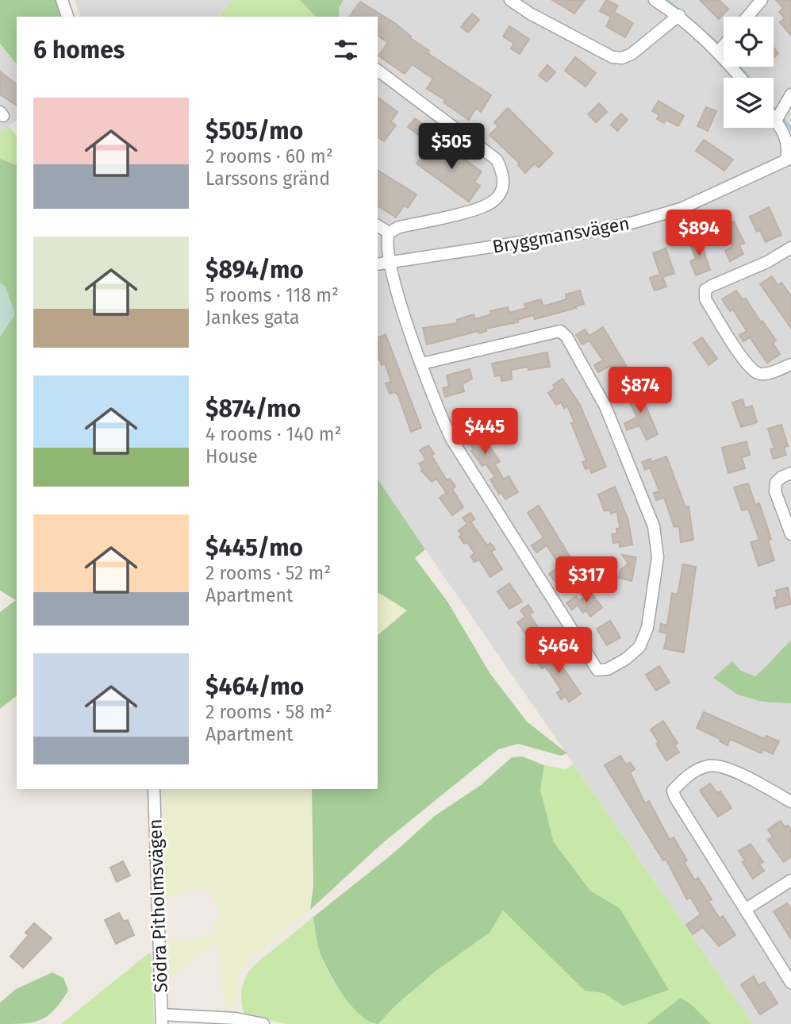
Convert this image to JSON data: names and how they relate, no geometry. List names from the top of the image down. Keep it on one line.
{"streets":{"street":["Bryggmansvägen","Södra Pitholmsvägen"]},"page":{"heading":"6 homes","list":[{"name":"$505/mo","note":"2 rooms · 60 m² · Larssons gränd"},{"name":"$894/mo","note":"5 rooms · 118 m² · Jankes gata"},{"name":"$874/mo","note":"4 rooms · 140 m² · House"},{"name":"$445/mo","note":"2 rooms · 52 m² · Apartment"},{"name":"$464/mo","note":"2 rooms · 58 m² · Apartment"}],"price":["$505","$894","$874","$445","$317","$464"]}}
